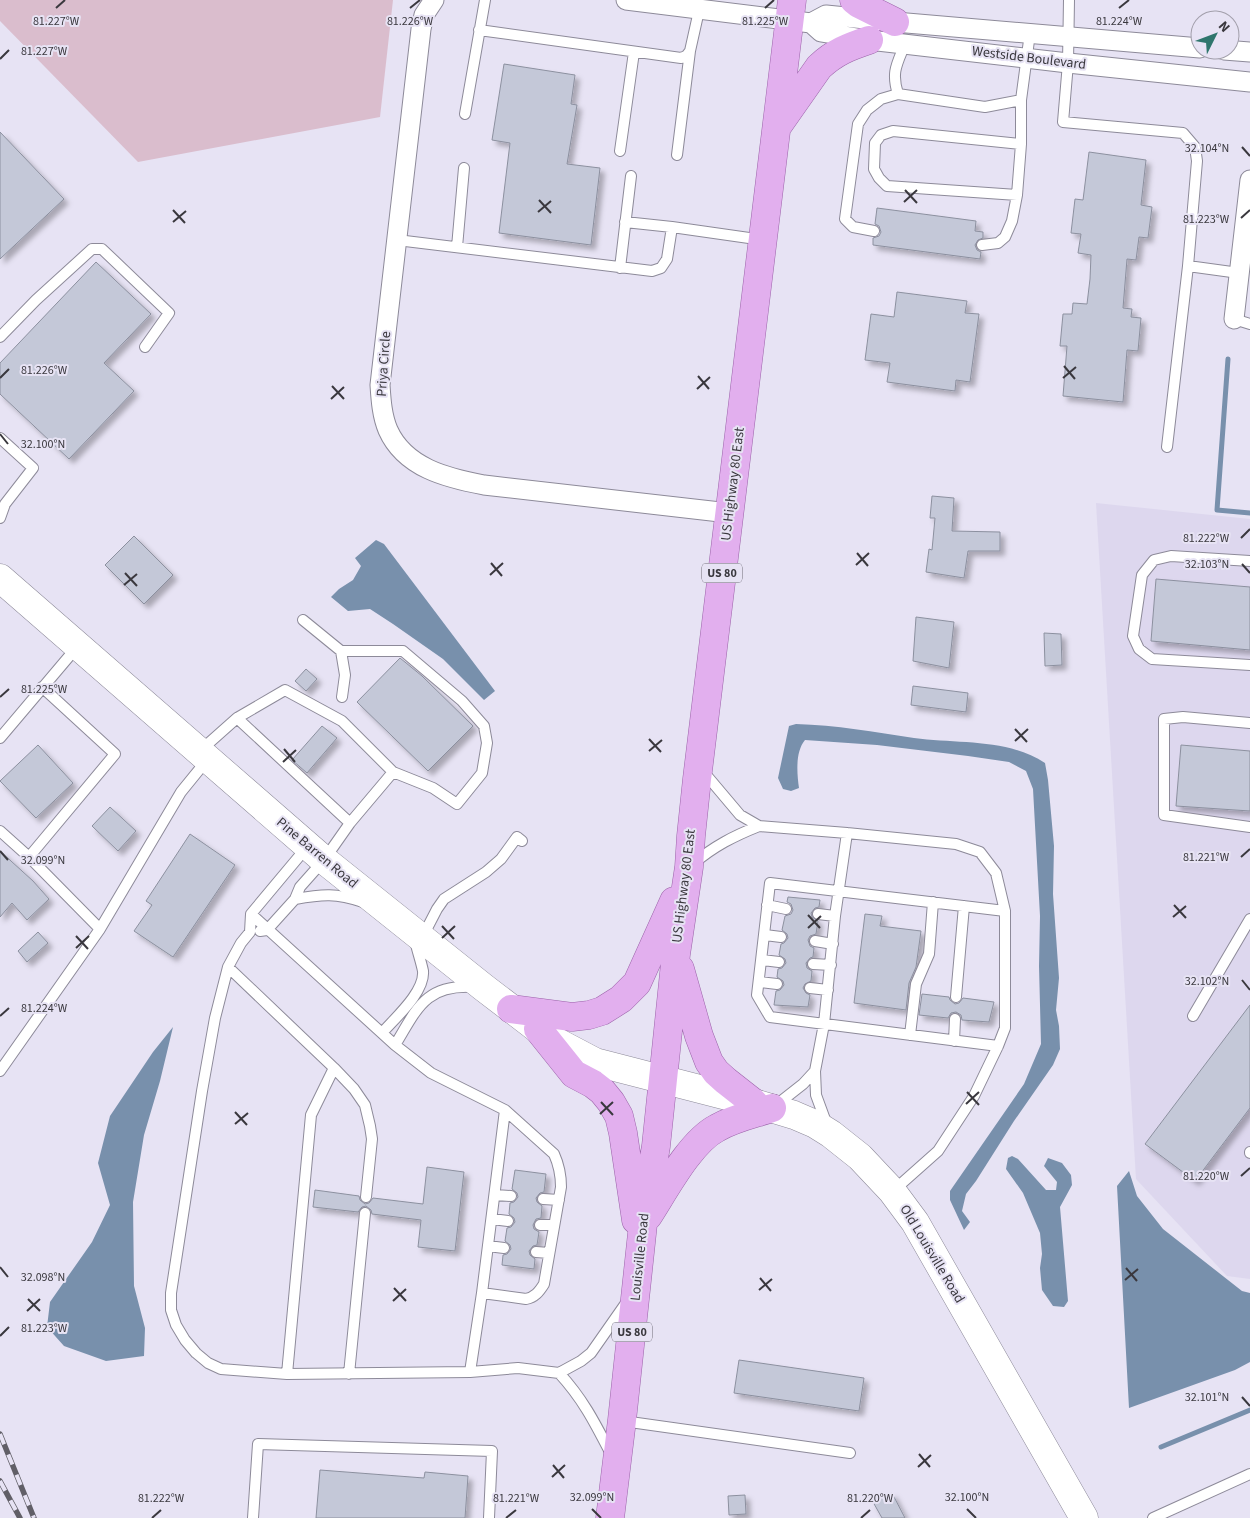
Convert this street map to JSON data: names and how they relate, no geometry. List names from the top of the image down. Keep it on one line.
{"streets":{"main road":["US Highway 80 East","US 80","Pine Barren Road","Old Louisville Road","Louisville Road"],"street":["Westside Boulevard","Priya Circle"]},"crossings":[["Westside Boulevard","US Highway 80 East"],["Priya Circle","US Highway 80 East"],["US Highway 80 East","Pine Barren Road"],["US Highway 80 East","Old Louisville Road"],["US Highway 80 East","Louisville Road"],["Pine Barren Road","Old Louisville Road"]],"north":"top right","coordinates":["81.227°W","81.226°W","81.225°W","81.224°W","32.104°N","81.223°W","32.100°N","81.222°W","32.103°N","81.221°W","32.099°N","32.102°N","81.220°W","32.098°N","32.101°N"]}
